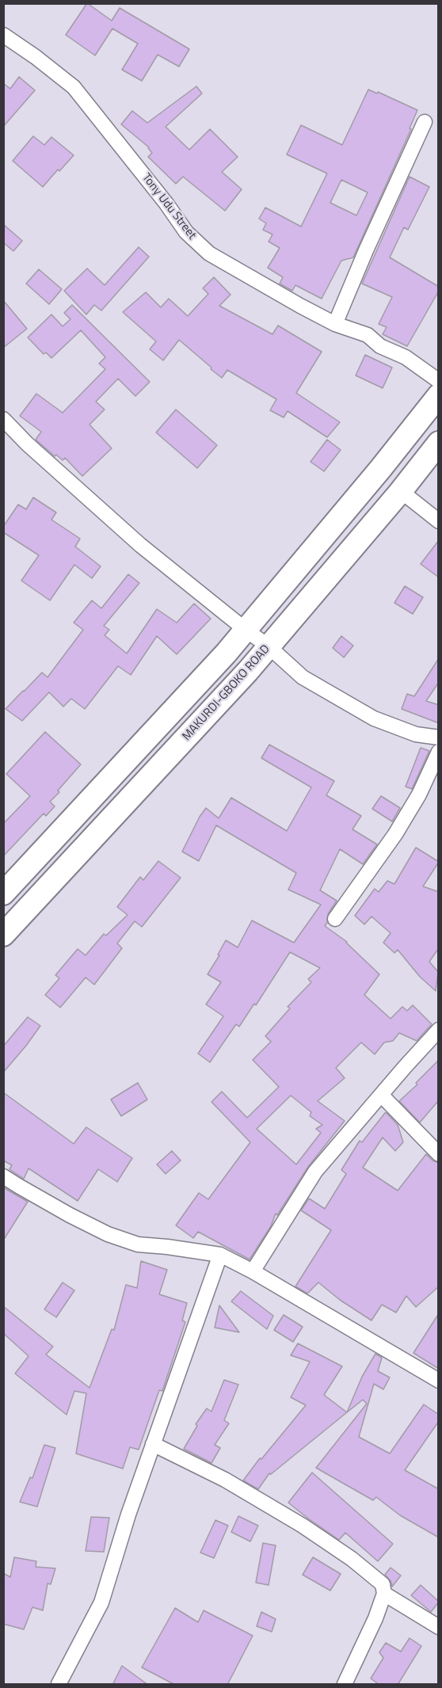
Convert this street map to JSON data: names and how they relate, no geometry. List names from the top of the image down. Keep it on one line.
{"streets":{"main road":["MAKURDI-GBOKO ROAD"],"street":["Tony Udu Street"]}}
